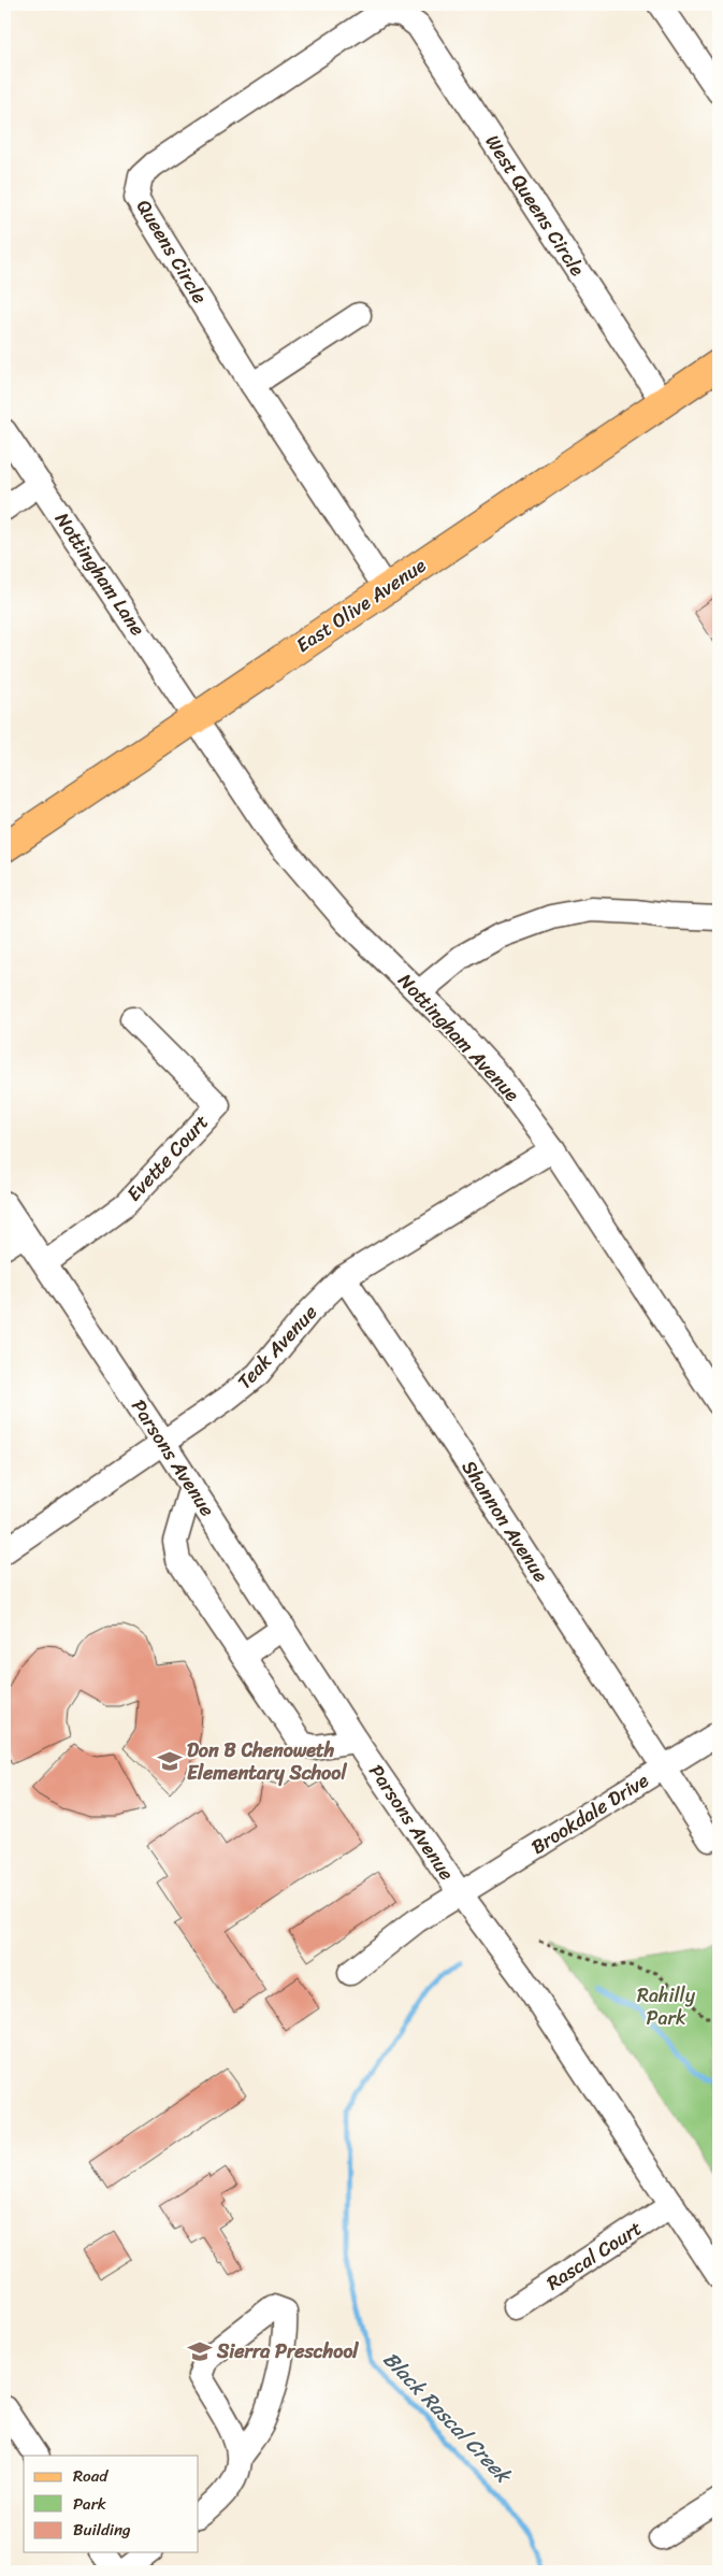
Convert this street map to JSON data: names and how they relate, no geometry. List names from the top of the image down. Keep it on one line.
{"streets":{"main road":["East Olive Avenue"],"street":["West Queens Circle","Queens Circle","Nottingham Lane","Nottingham Avenue","Evette Court","Teak Avenue","Parsons Avenue","Shannon Avenue","Brookdale Drive","Rascal Court"]},"crossings":[["West Queens Circle","Queens Circle"],["West Queens Circle","East Olive Avenue"],["Queens Circle","East Olive Avenue"],["Nottingham Lane","East Olive Avenue"],["Nottingham Lane","Nottingham Avenue"],["East Olive Avenue","Nottingham Avenue"],["Nottingham Avenue","Teak Avenue"],["Evette Court","Parsons Avenue"],["Teak Avenue","Parsons Avenue"],["Teak Avenue","Shannon Avenue"],["Parsons Avenue","Brookdale Drive"],["Parsons Avenue","Rascal Court"],["Shannon Avenue","Brookdale Drive"]],"water":["Black Rascal Creek"],"parks":["Rahilly Park"],"places":{"school or university":["Don B Chenoweth Elementary School","Sierra Preschool"]},"legend":["Road","Park","Building"]}
